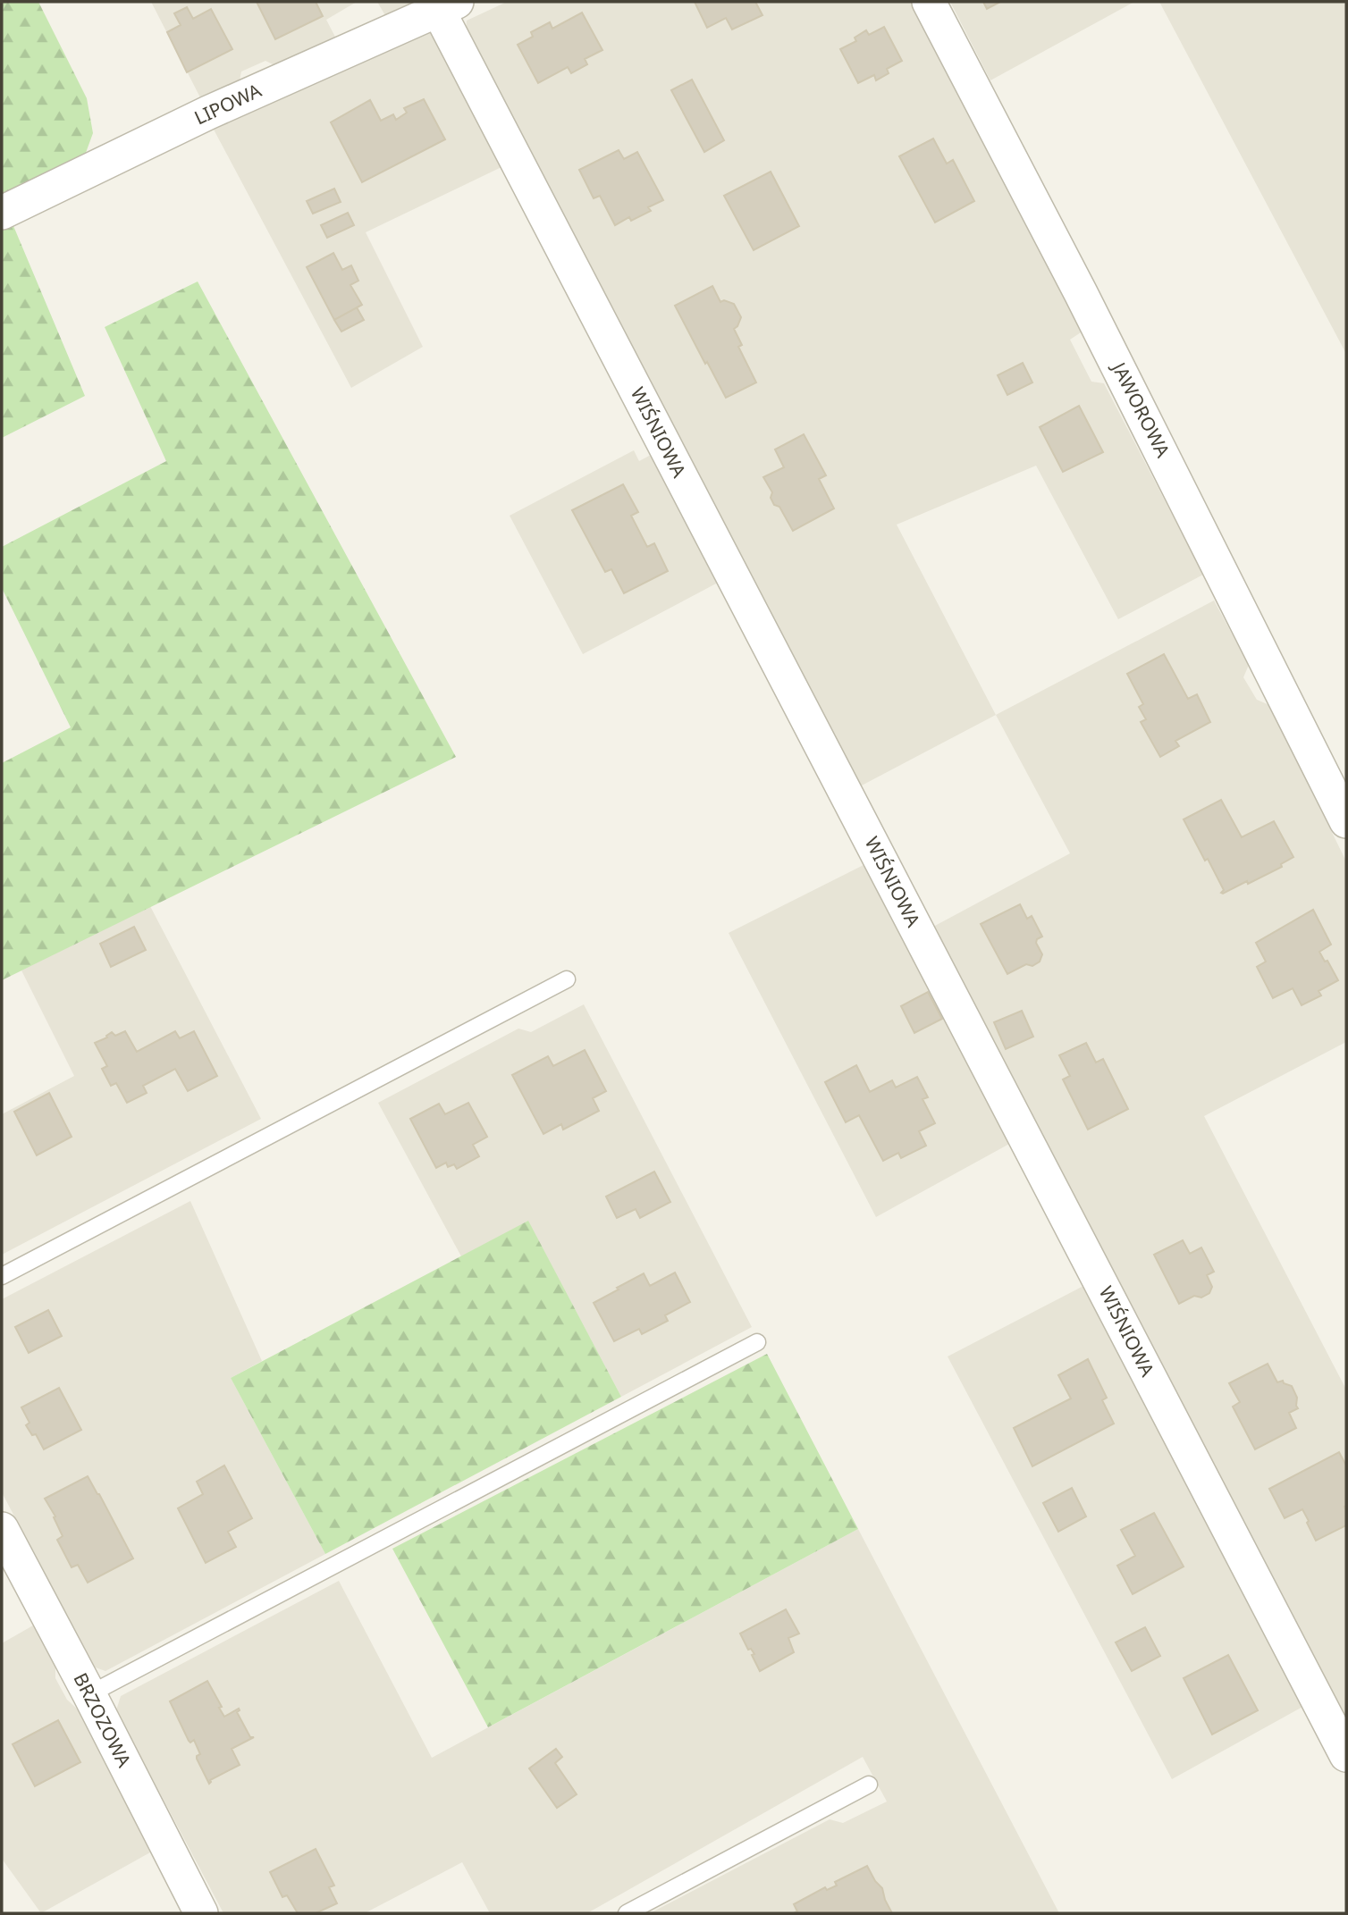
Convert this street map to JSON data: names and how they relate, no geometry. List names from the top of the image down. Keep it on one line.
{"streets":{"street":["LIPOWA","JAWOROWA","WIŚNIOWA","BRZOZOWA"]},"crossings":[["LIPOWA","WIŚNIOWA"]]}
